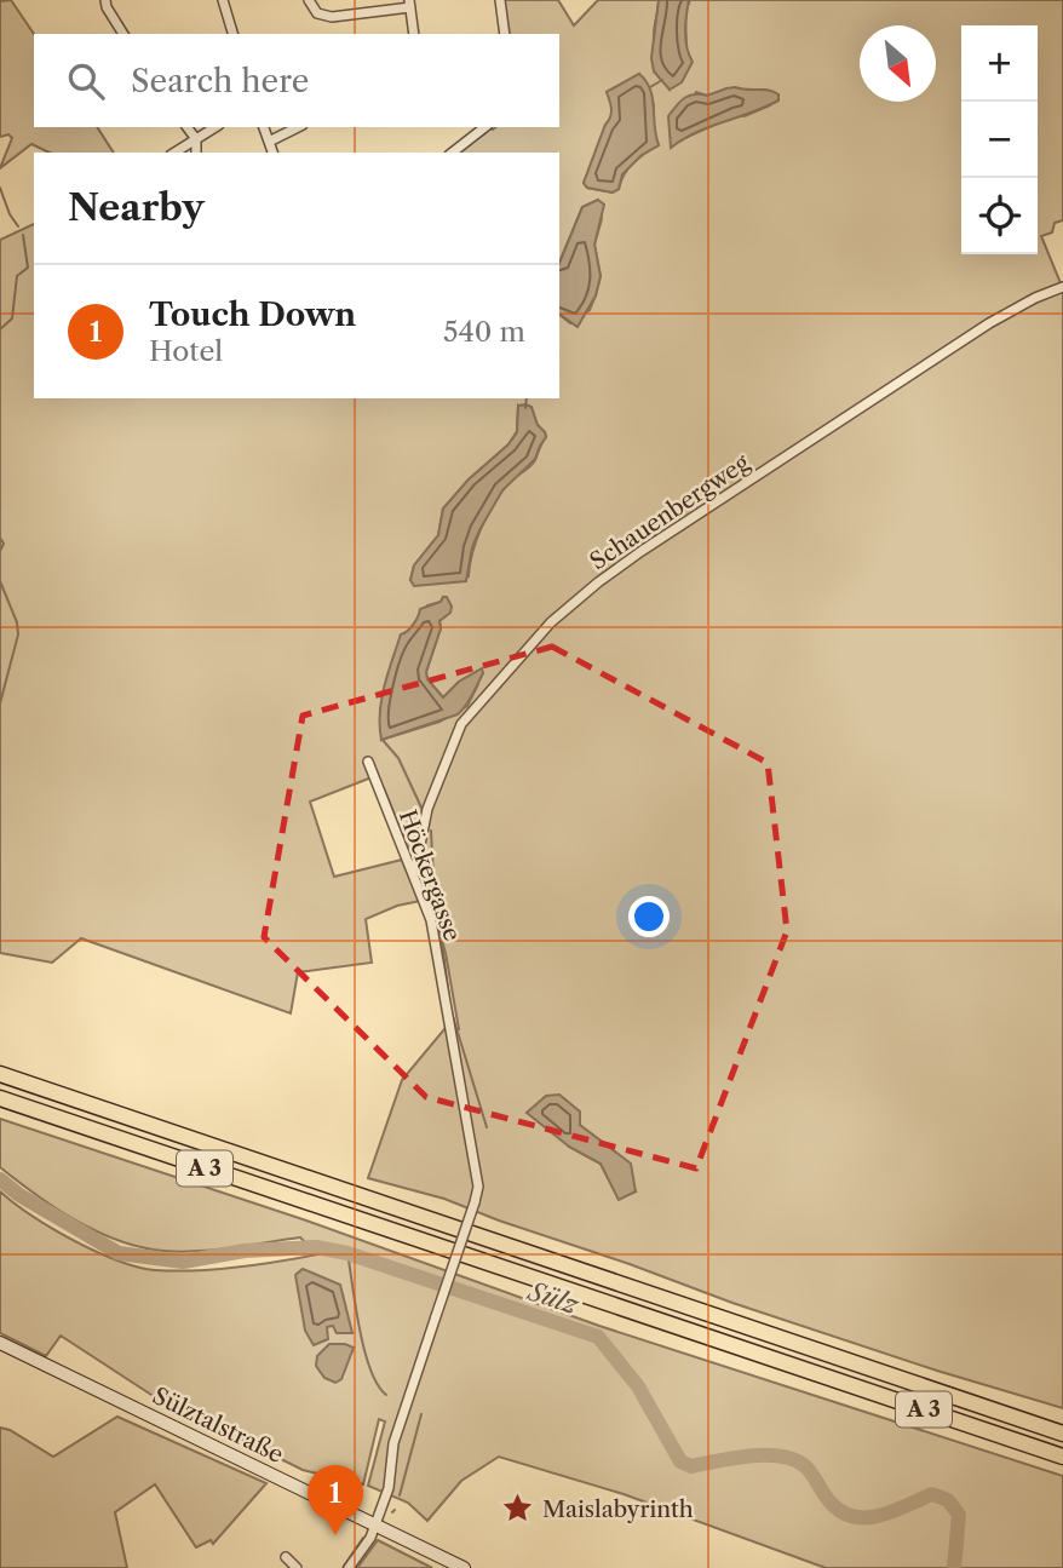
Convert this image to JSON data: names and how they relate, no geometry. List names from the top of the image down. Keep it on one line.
{"streets":{"highway":["A 3"],"main road":["Sülztalstraße"],"street":["Schauenbergweg","Höckergasse"]},"crossings":[["Schauenbergweg","Höckergasse"],["Höckergasse","Sülztalstraße"]],"water":["Sülz"],"places":{"place":["Maislabyrinth"]},"north":"bottom right","page":{"map_buttons":["+","−"],"search":"Search here","heading":"Nearby","list":[{"mark":"1","name":"Touch Down","note":"Hotel","value":"540 m"}],"pins":"1"}}
